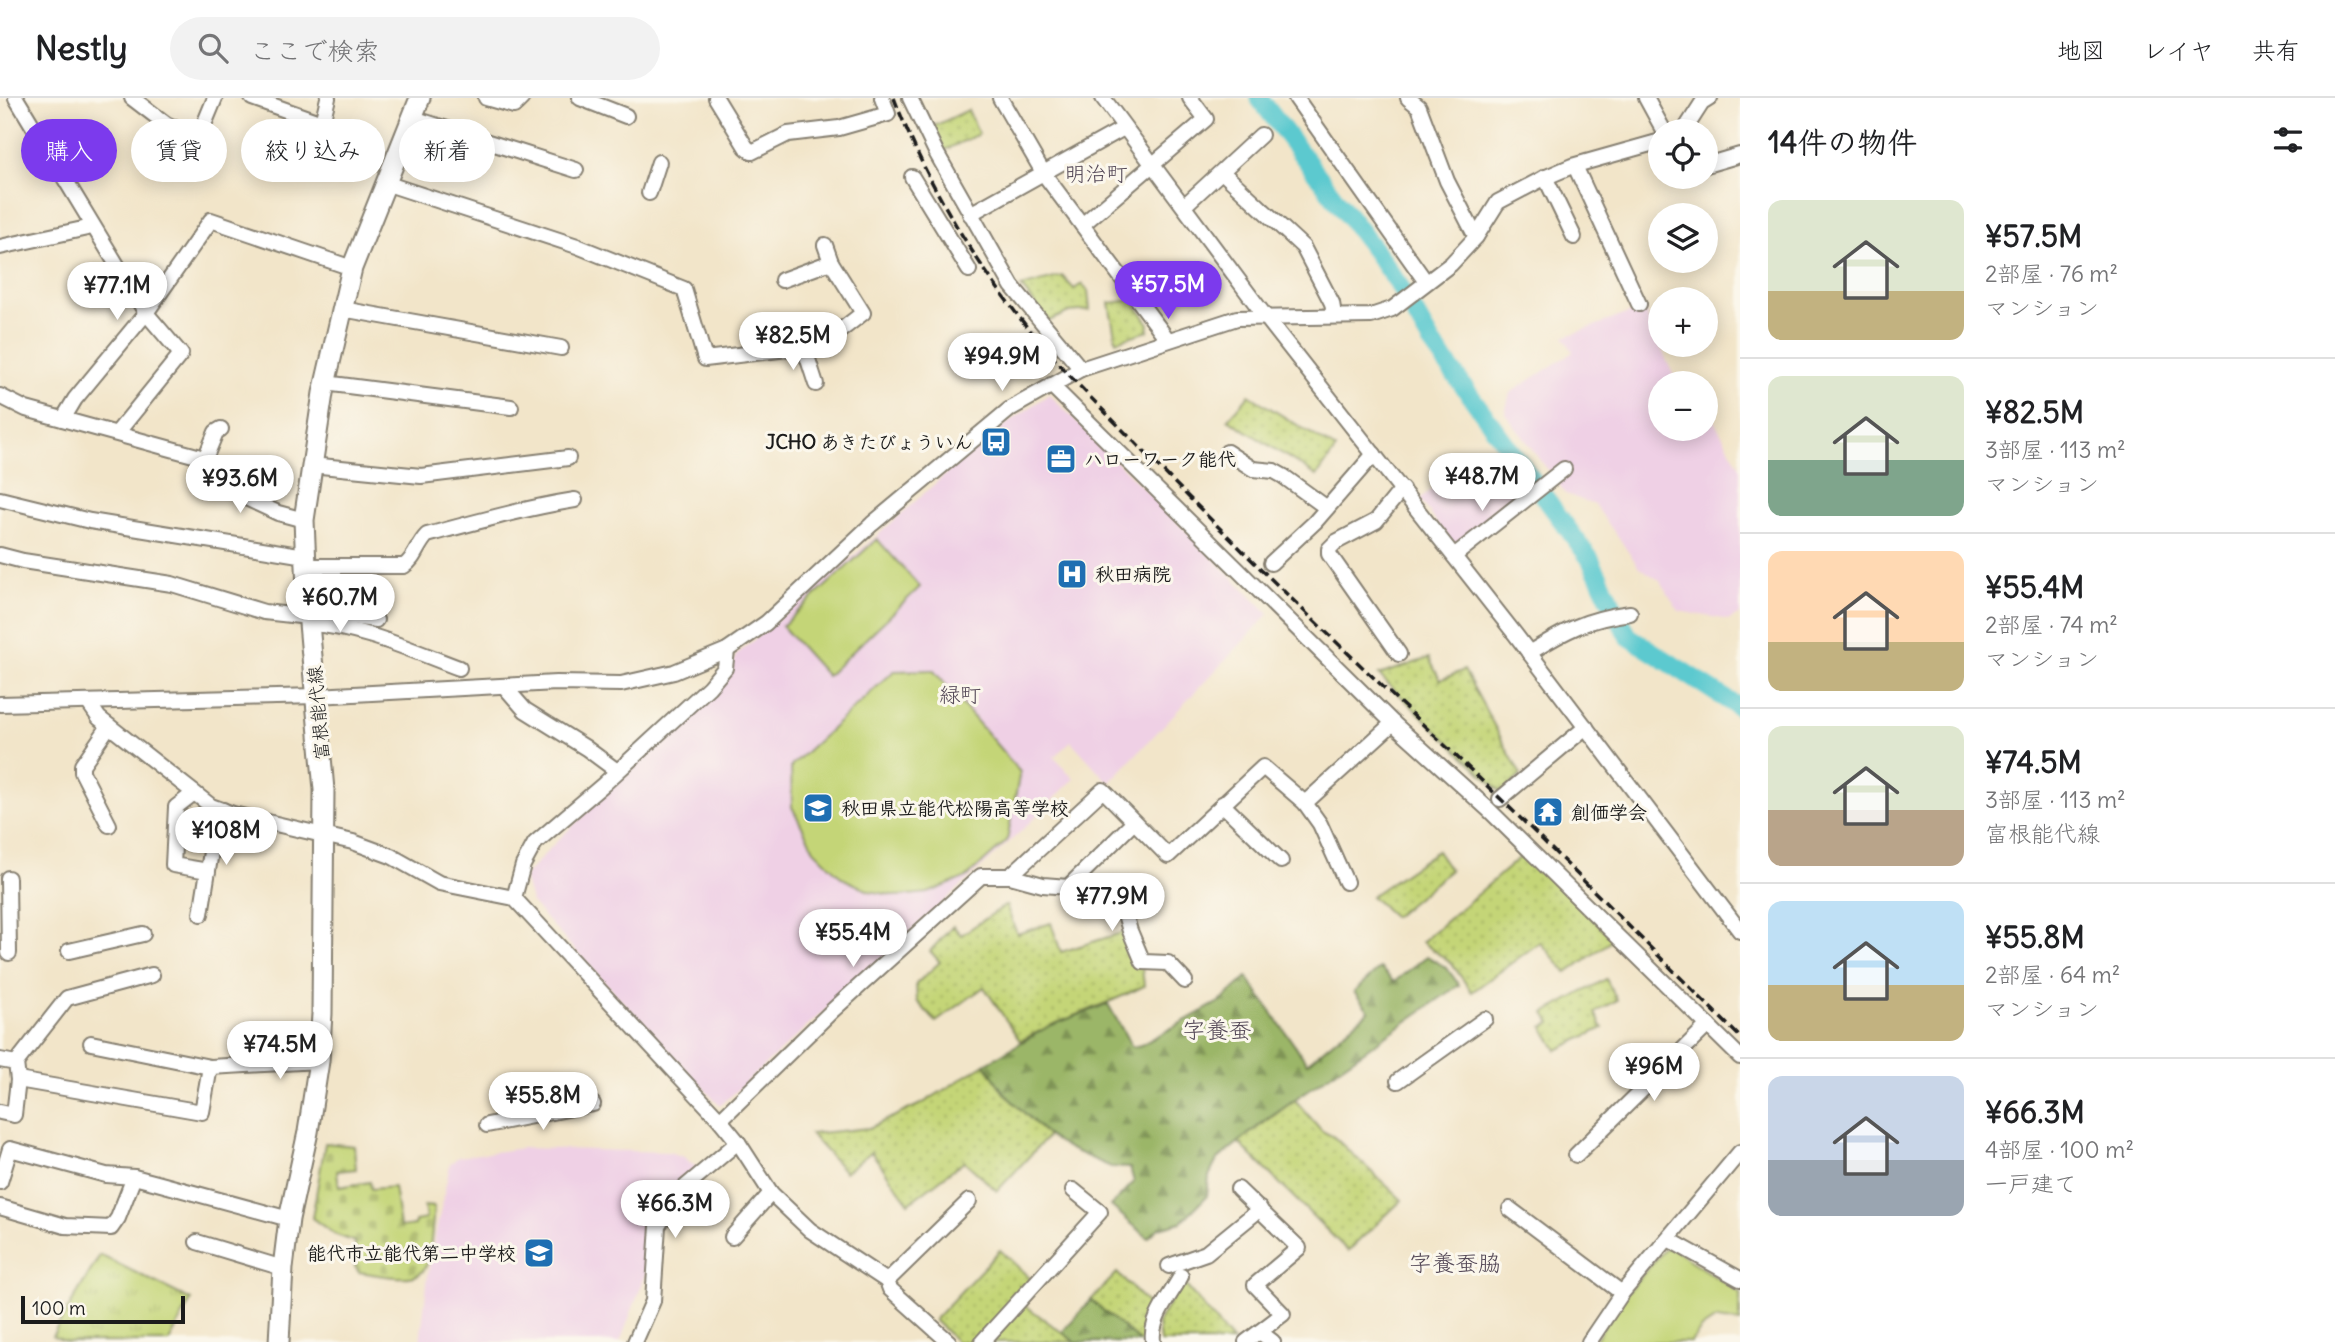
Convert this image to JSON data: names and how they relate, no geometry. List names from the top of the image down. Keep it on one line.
{"streets":{"main road":["富根能代線"]},"districts":["明治町","緑町","字養蚕","字養蚕脇"],"places":{"bus stop":["JCHO あきたびょういん"],"office":["ハローワーク能代"],"hospital":["秋田病院"],"school or university":["秋田県立能代松陽高等学校","能代市立能代第二中学校"],"temple":["創価学会"]},"scale_bar":"100 m","page":{"header":"Nestly","search":"ここで検索","nav":["地図","レイヤ","共有"],"heading":"14件の物件","map_buttons":["+","−"],"chip":["購入","賃貸","絞り込み","新着"],"list":[{"name":"¥57.5M","note":"2部屋 · 76 m² · マンション"},{"name":"¥82.5M","note":"3部屋 · 113 m² · マンション"},{"name":"¥55.4M","note":"2部屋 · 74 m² · マンション"},{"name":"¥74.5M","note":"3部屋 · 113 m² · 富根能代線"},{"name":"¥55.8M","note":"2部屋 · 64 m² · マンション"},{"name":"¥66.3M","note":"4部屋 · 100 m² · 一戸建て"}],"price":["¥57.5M","¥77.1M","¥82.5M","¥94.9M","¥48.7M","¥93.6M","¥60.7M","¥108M","¥77.9M","¥55.4M","¥74.5M","¥96M","¥55.8M","¥66.3M"],"scale":"100 m"}}
